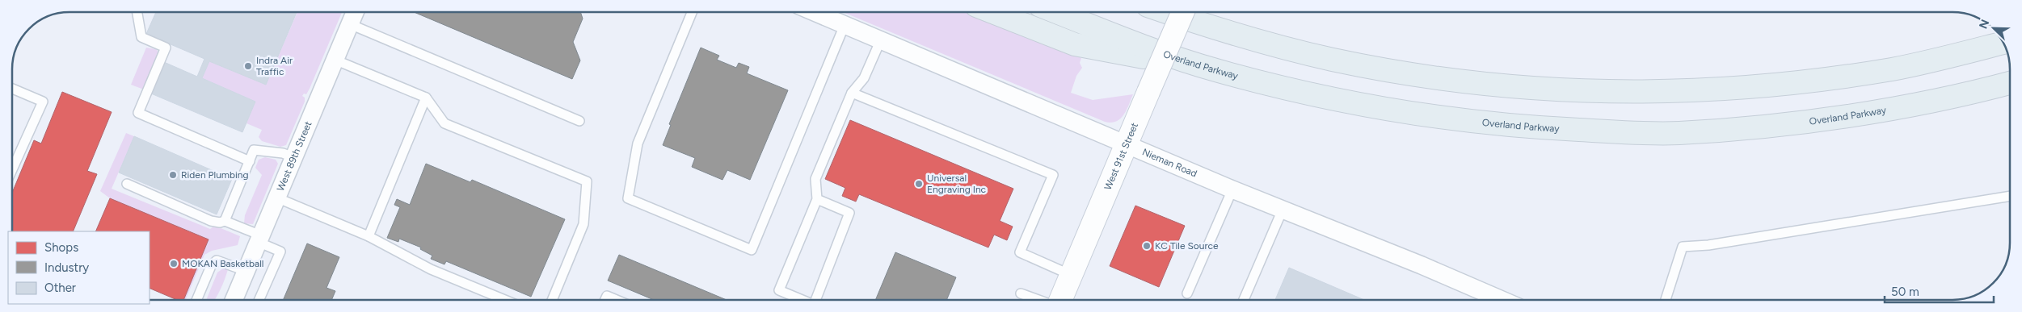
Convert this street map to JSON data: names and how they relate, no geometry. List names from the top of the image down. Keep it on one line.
{"streets":{"highway":["Overland Parkway"],"street":["West 89th Street","West 91st Street","Nieman Road"]},"crossings":[["West 91st Street","Nieman Road"]],"places":["Indra Air Traffic","Riden Plumbing","Universal Engraving Inc","KC Tile Source","MOKAN Basketball"],"legend":["Shops","Industry","Other"],"scale_bar":"50 m","north":"top left"}
